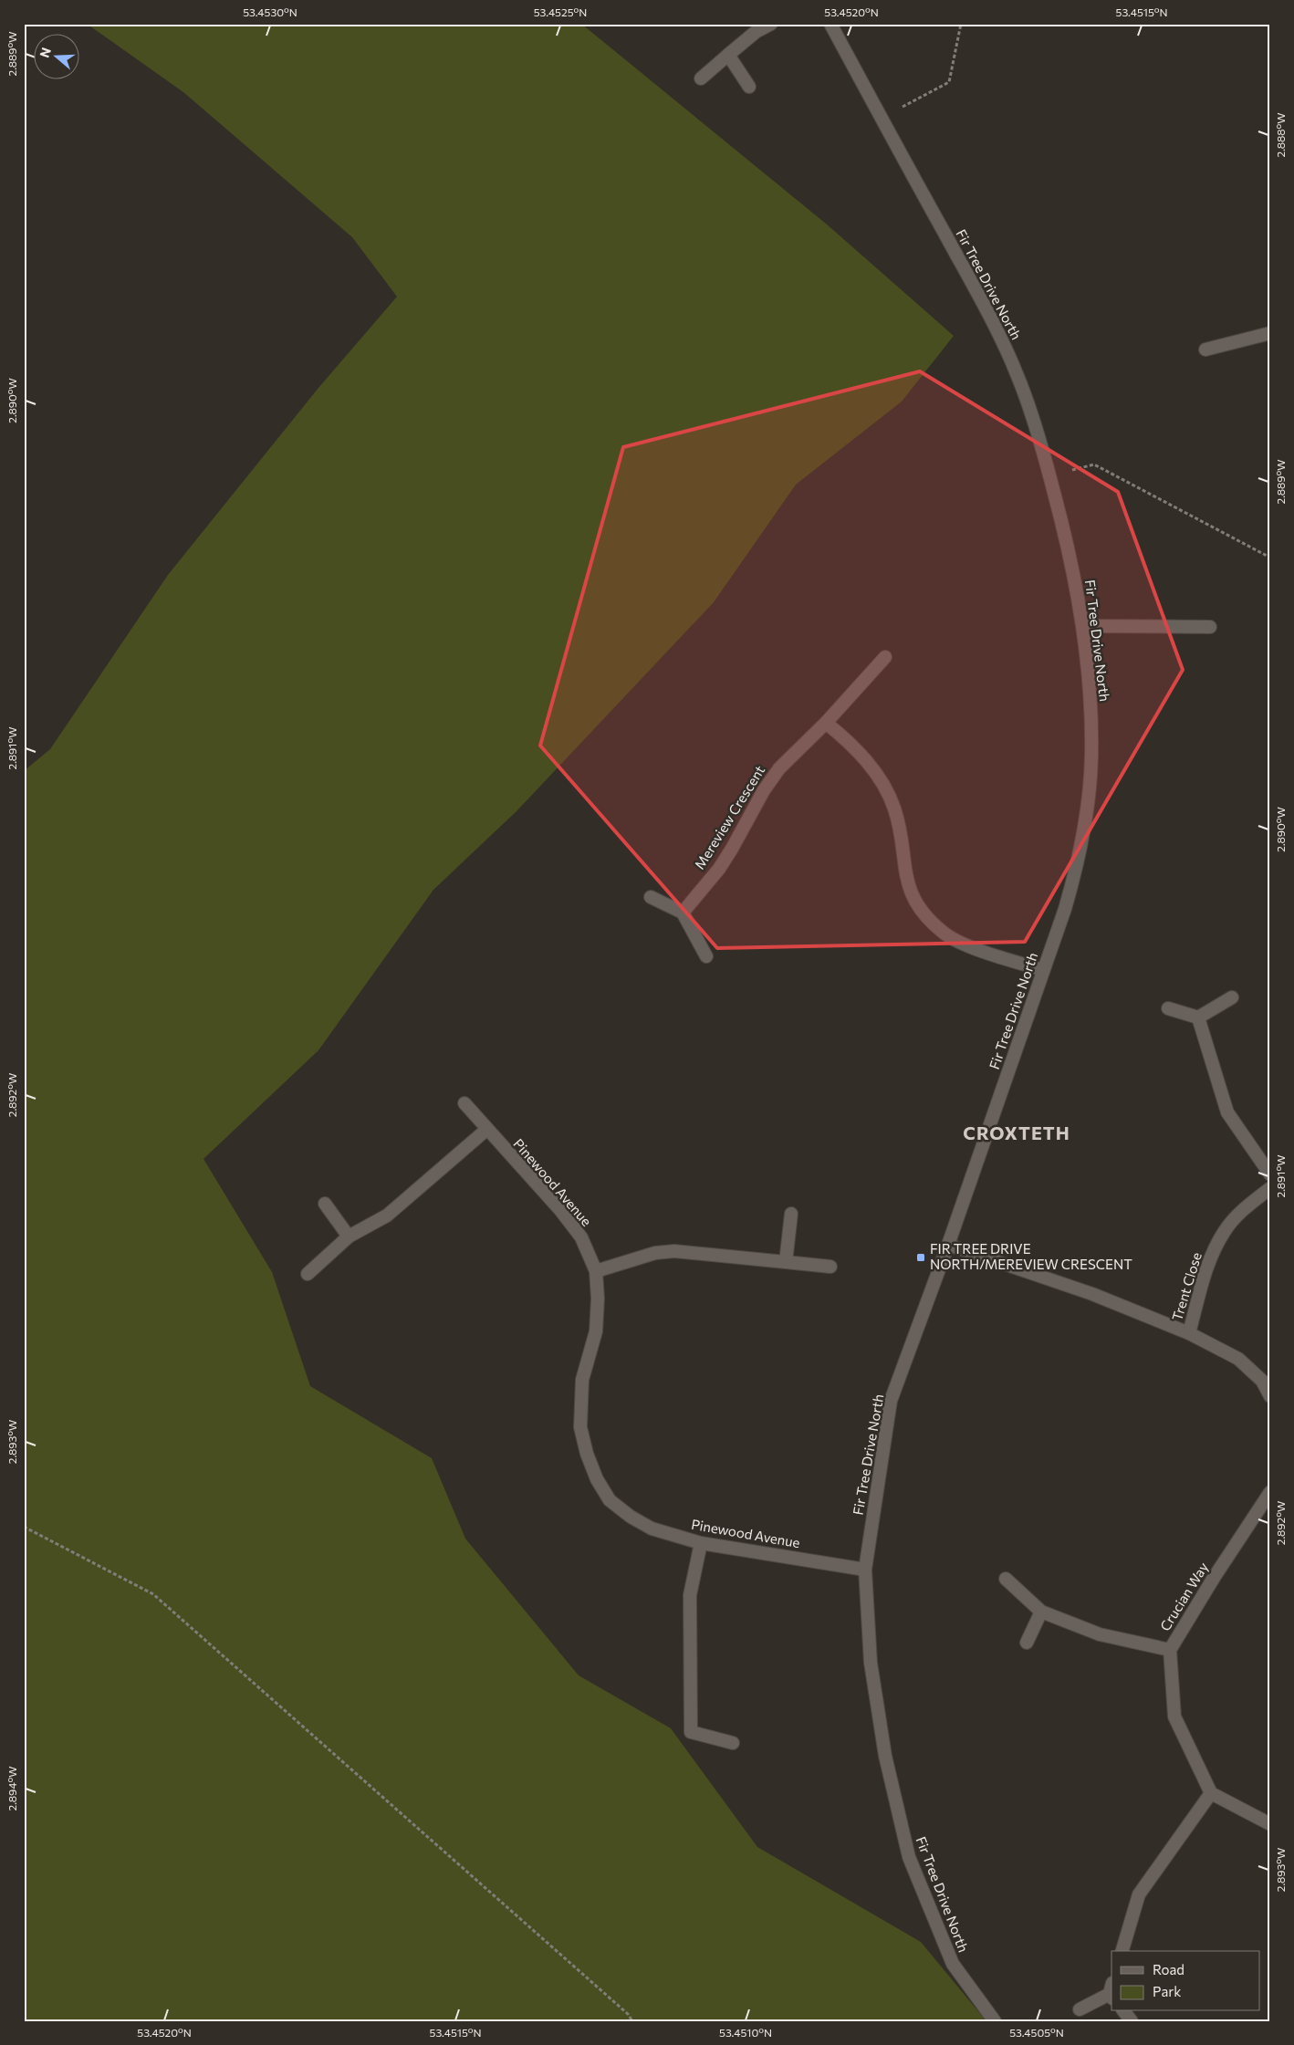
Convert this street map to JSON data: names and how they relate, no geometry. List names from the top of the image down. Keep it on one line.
{"streets":{"street":["Fir Tree Drive North","Mereview Crescent","Pinewood Avenue","Trent Close","Crucian Way"]},"crossings":[["Fir Tree Drive North","Pinewood Avenue"]],"districts":["CROXTETH"],"places":{"transit":["FIR TREE DRIVE NORTH/MEREVIEW CRESCENT"]},"legend":["Road","Park"],"north":"left","coordinates":["53.4530°N","53.4525°N","53.4520°N","53.4515°N","2.889°W","2.888°W","2.890°W","2.891°W","2.892°W","2.893°W","2.894°W","53.4510°N","53.4505°N"]}
